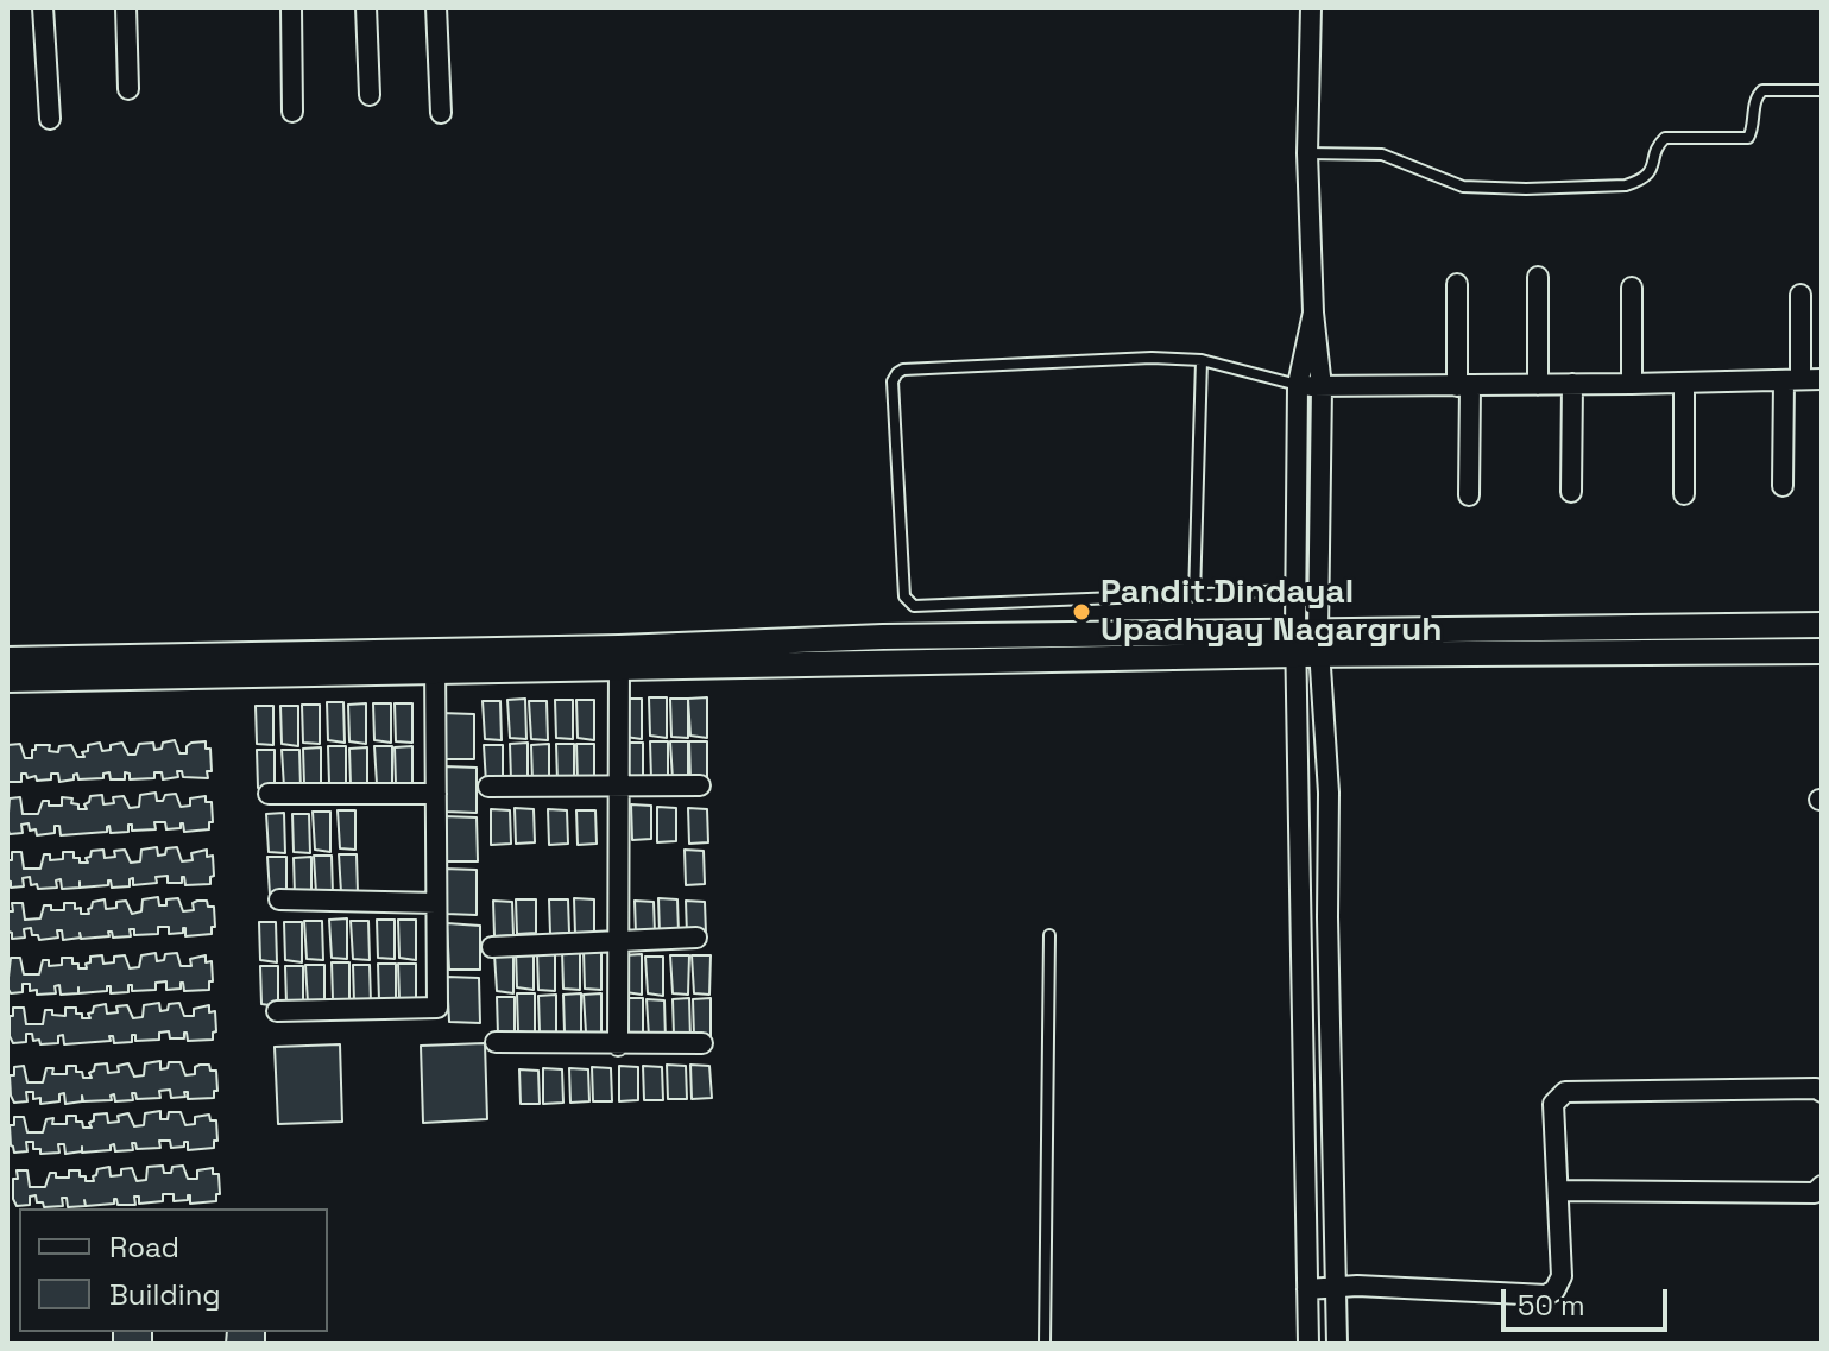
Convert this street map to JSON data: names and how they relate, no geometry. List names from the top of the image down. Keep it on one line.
{"places":["Pandit Dindayal Upadhyay Nagargruh"],"legend":["Road","Building"],"scale_bar":"50 m"}
